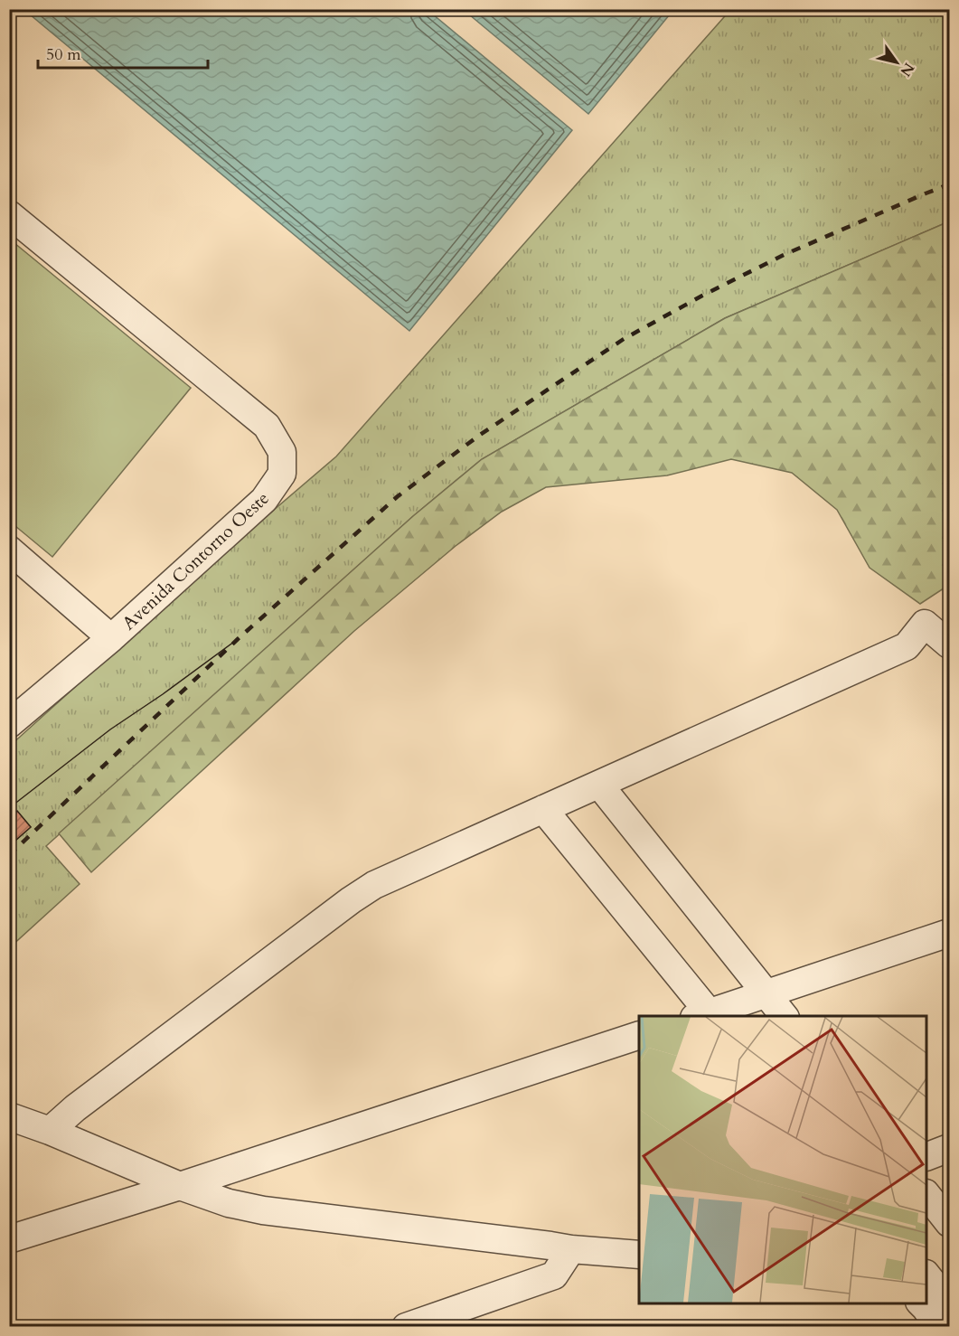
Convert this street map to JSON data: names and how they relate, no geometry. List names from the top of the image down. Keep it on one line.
{"streets":{"street":["Avenida Contorno Oeste"]},"scale_bar":"50 m","north":"bottom right"}
